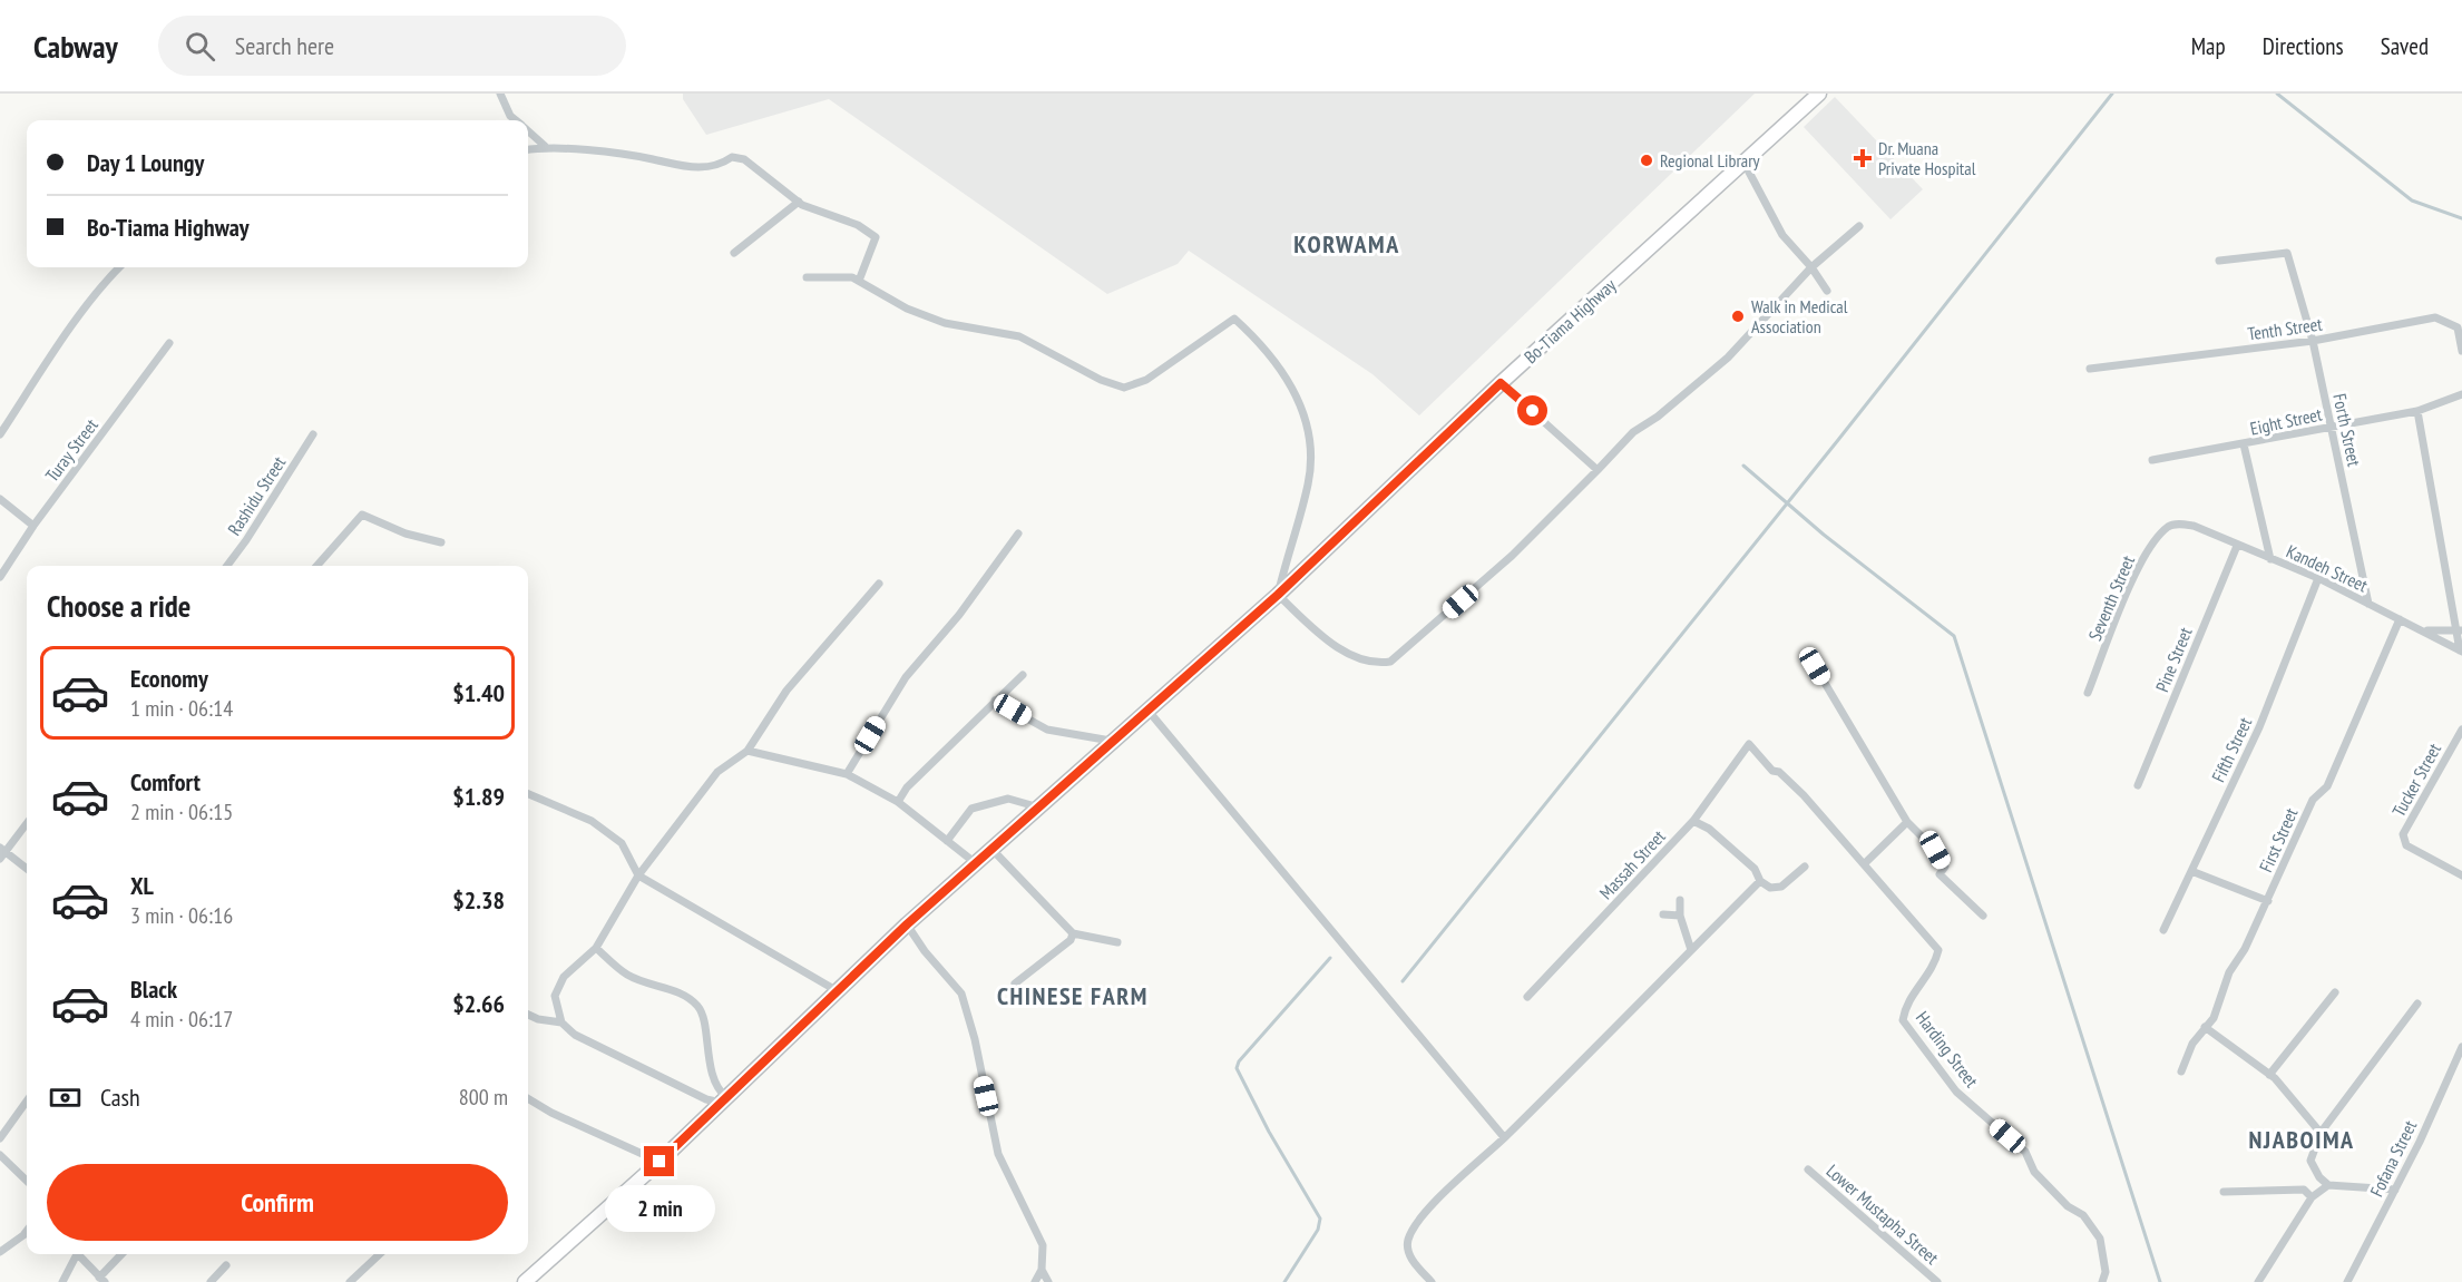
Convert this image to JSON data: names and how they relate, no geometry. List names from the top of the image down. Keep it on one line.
{"streets":{"highway":["Bo-Tiama Highway"],"street":["Tenth Street","Eight Street","Forth Street","Turay Street","Rashidu Street","Kandeh Street","Seventh Street","Pine Street","Fifth Street","Tucker Street","First Street","Massah Street","Harding Street","Fofana Street","Lower Mustapha Street"]},"crossings":[["Tenth Street","Forth Street"],["Eight Street","Forth Street"],["Forth Street","Kandeh Street"],["Kandeh Street","Seventh Street"],["Kandeh Street","Pine Street"],["Kandeh Street","Fifth Street"],["Kandeh Street","First Street"],["Massah Street","Harding Street"]],"districts":["KORWAMA","CHINESE FARM","NJABOIMA"],"places":{"health":["Dr. Muana Private Hospital"],"other":["Regional Library","Walk in Medical Association"]},"page":{"header":"Cabway","search":"Search here","nav":["Map","Directions","Saved"],"banner":["Day 1 Loungy","Bo-Tiama Highway"],"heading":"Choose a ride","list":[{"name":"Economy","note":"1 min · 06:14","value":"$1.40"},{"name":"Comfort","note":"2 min · 06:15","value":"$1.89"},{"name":"XL","note":"3 min · 06:16","value":"$2.38"},{"name":"Black","note":"4 min · 06:17","value":"$2.66"}],"pay":["Cash","800 m"],"buttons":"Confirm","bubble":"2 min"}}
